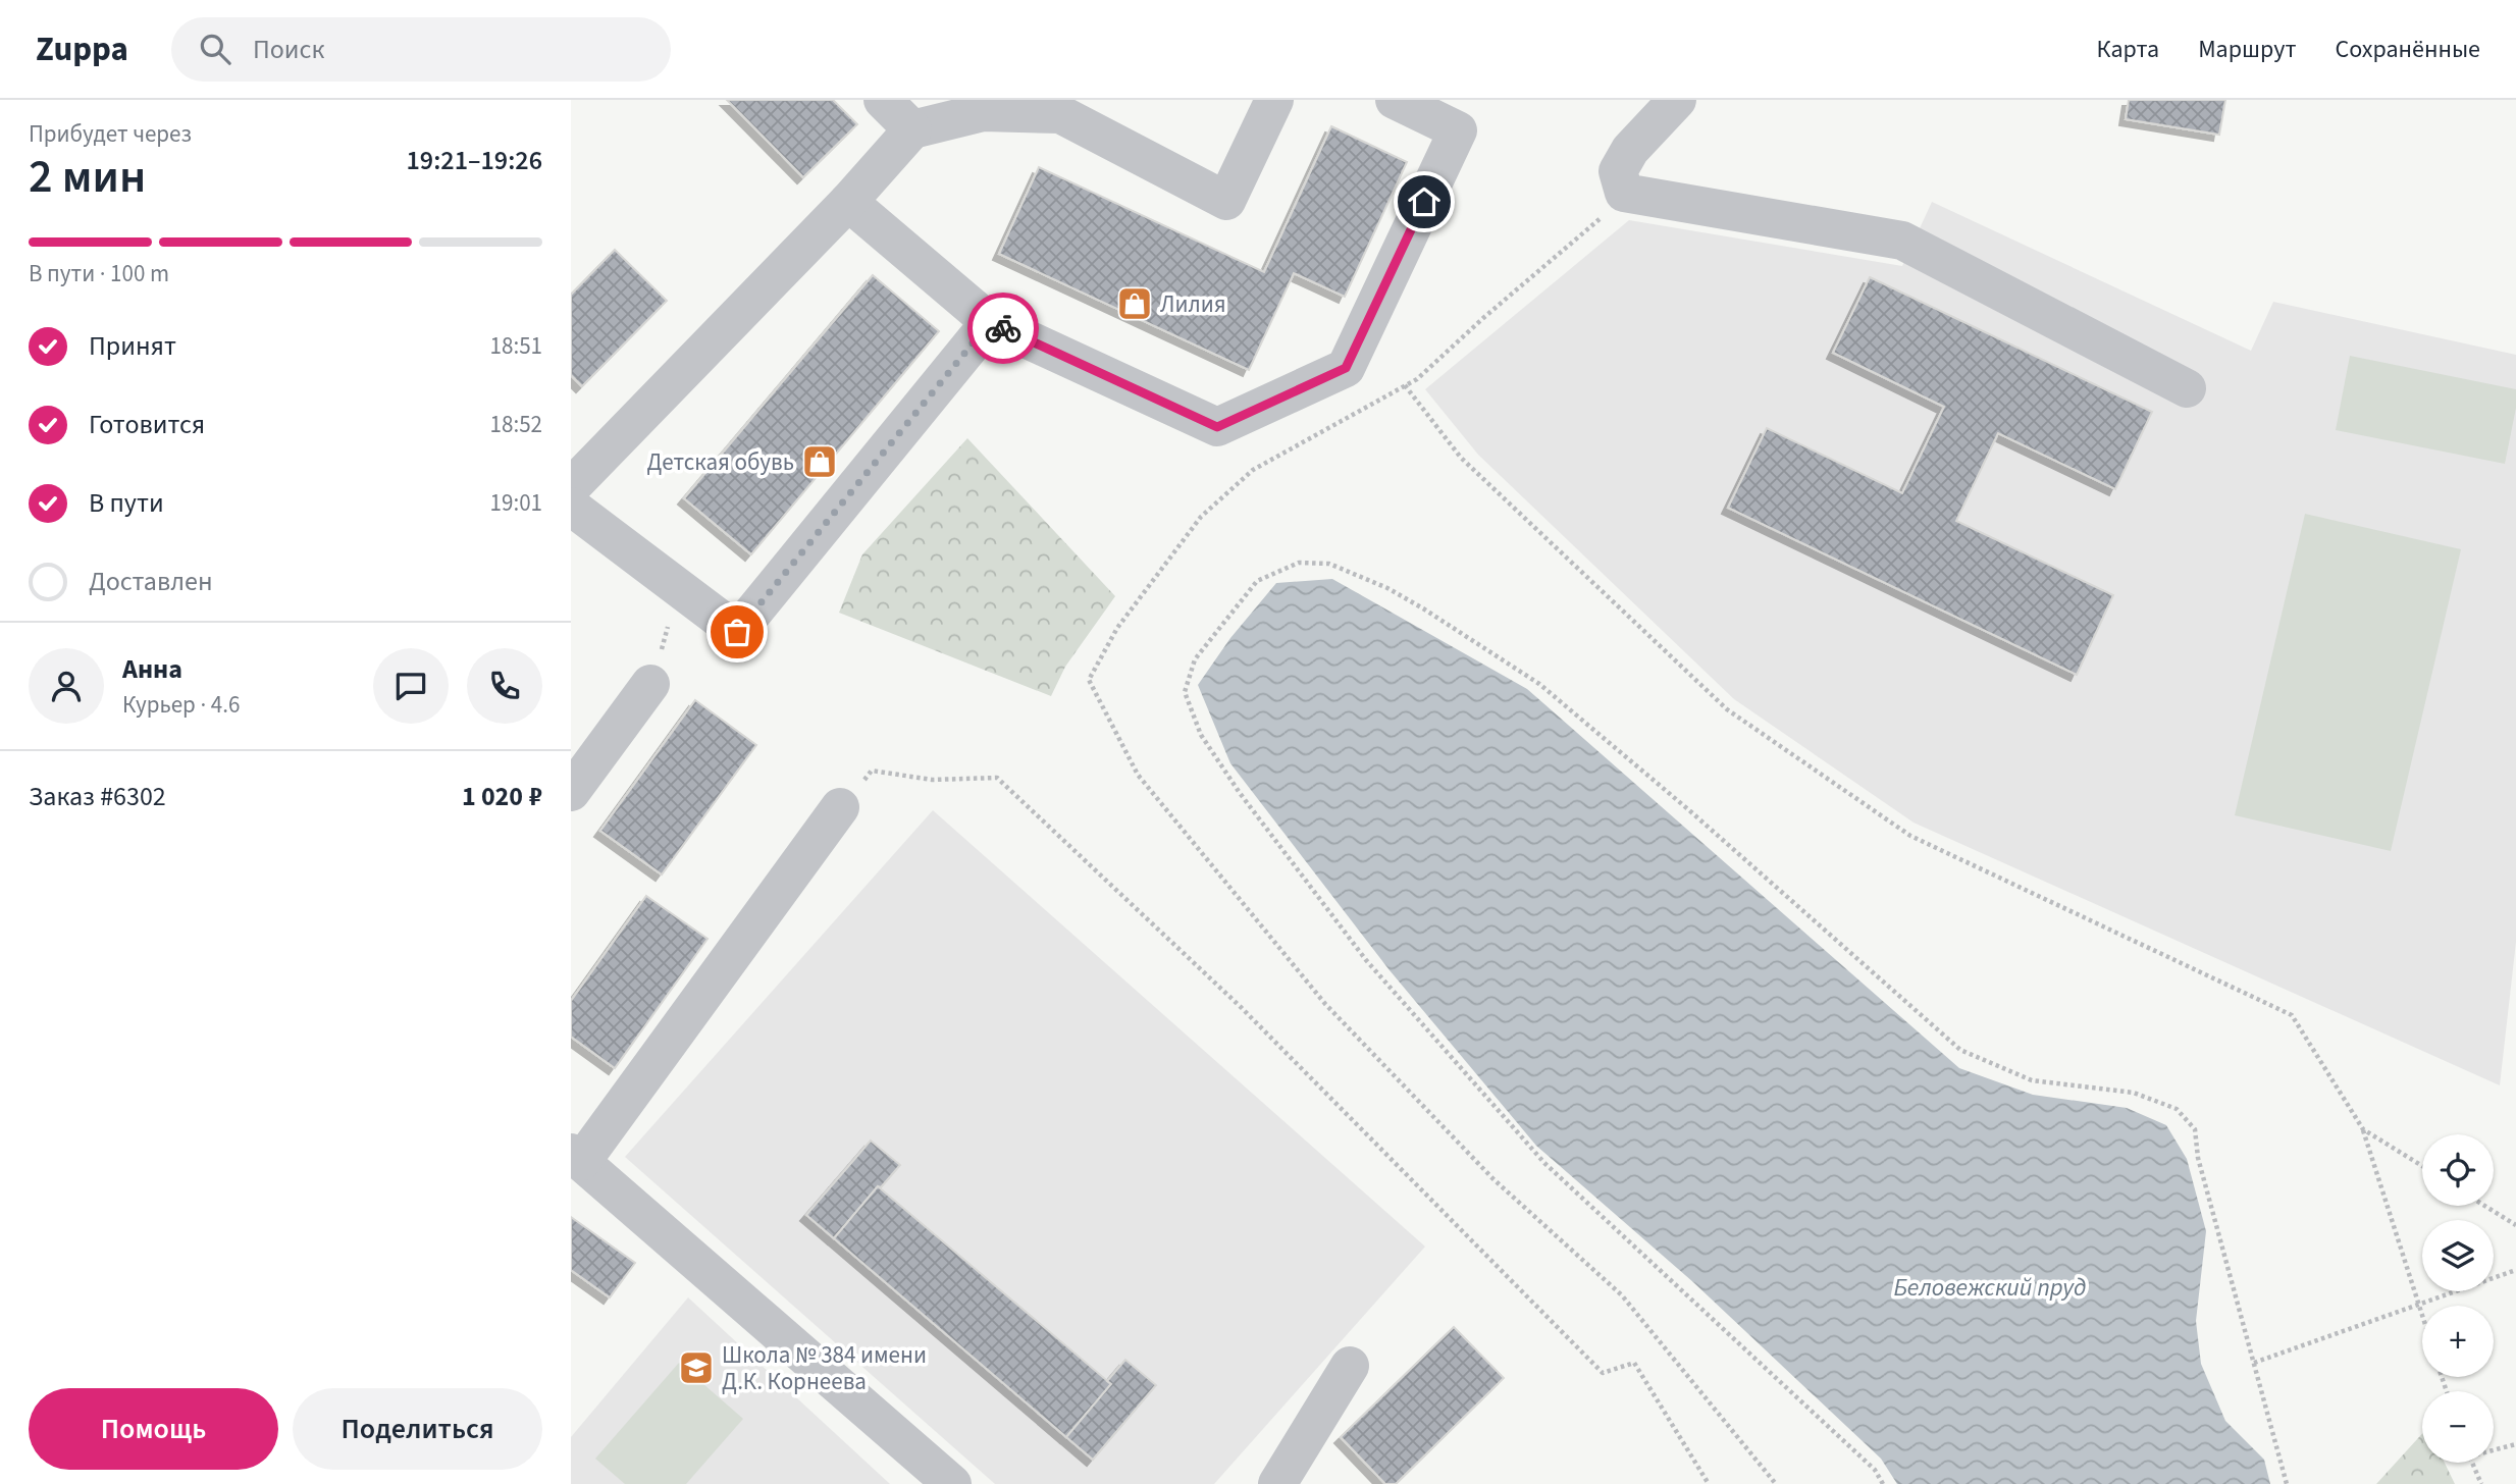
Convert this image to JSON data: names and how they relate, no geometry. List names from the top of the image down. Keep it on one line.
{"water":["Беловежский пруд"],"places":{"shop":["Лилия","Детская обувь"],"school or university":["Школа № 384 имени Д.К. Корнеева"]},"page":{"header":"Zuppa","search":"Поиск","nav":["Карта","Маршрут","Сохранённые"],"heading":["2 мин","Прибудет через","19:21–19:26"],"panel":["Анна","Курьер · 4.6","Заказ #6302","1 020 ₽"],"bar":"В пути · 100 m","list":[["Принят","18:51"],["Готовится","18:52"],["В пути","19:01"],"Доставлен"],"map_buttons":["+","−"],"buttons":["Помощь","Поделиться"]}}
